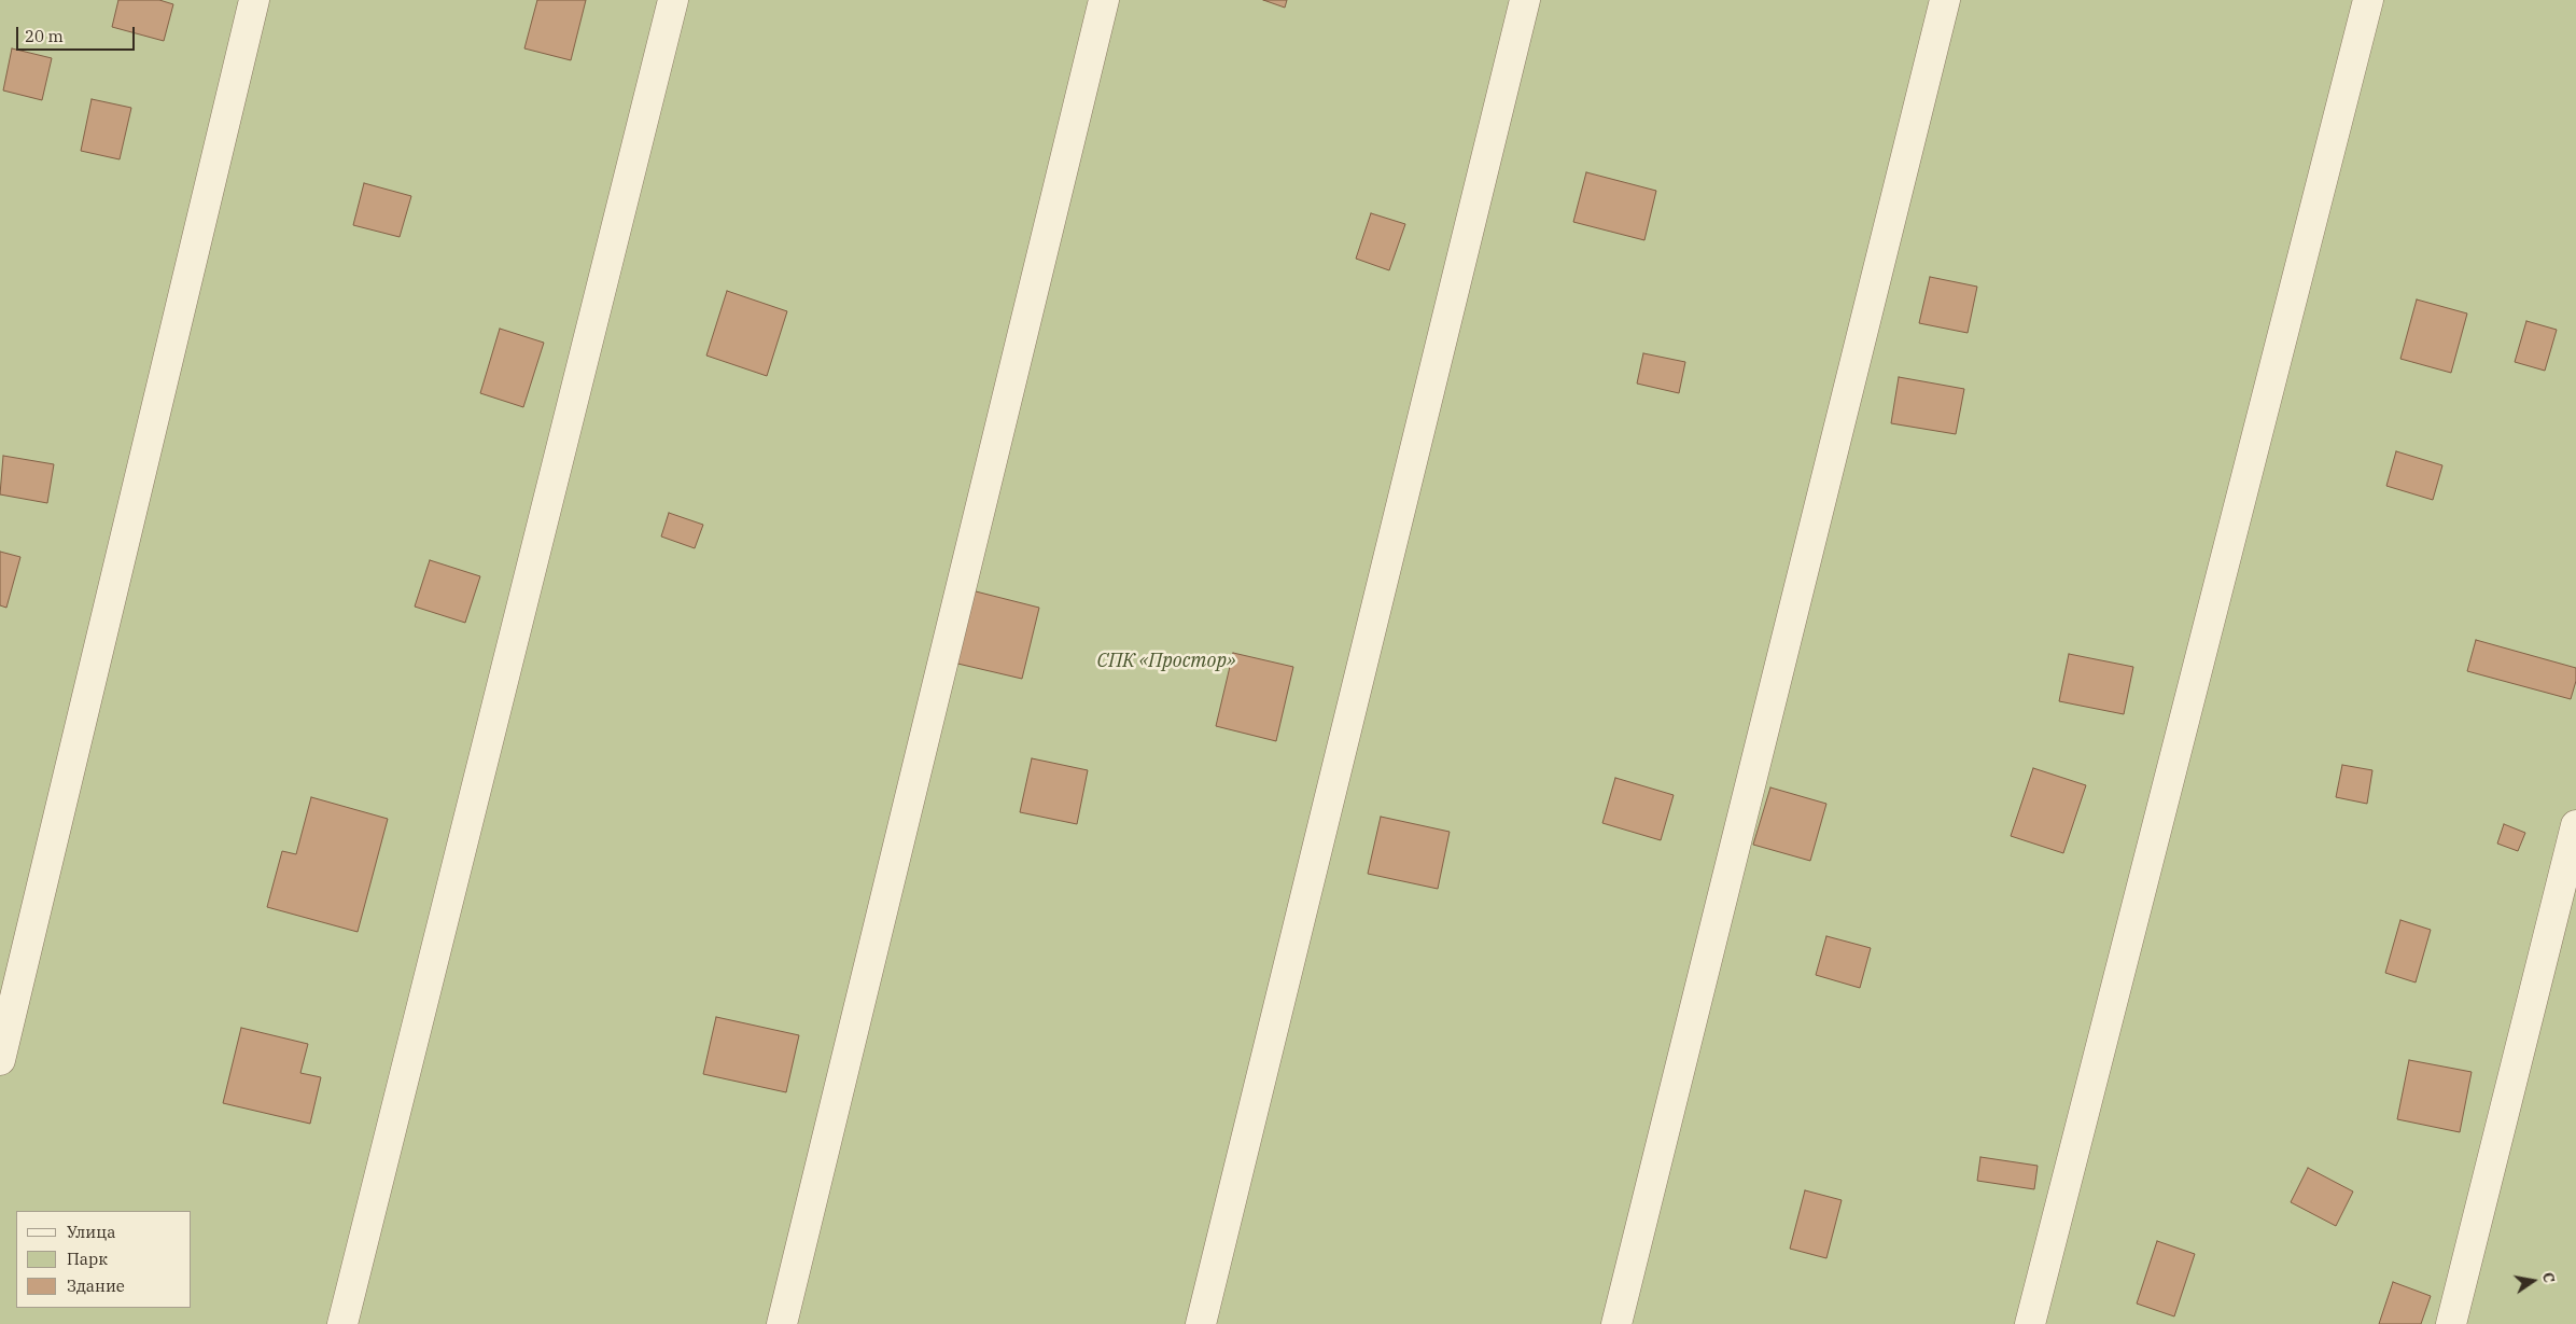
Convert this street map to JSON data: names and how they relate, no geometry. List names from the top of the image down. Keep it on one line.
{"parks":["СПК «Простор»"],"legend":["Улица","Парк","Здание"],"scale_bar":"20 m","north":"right"}
